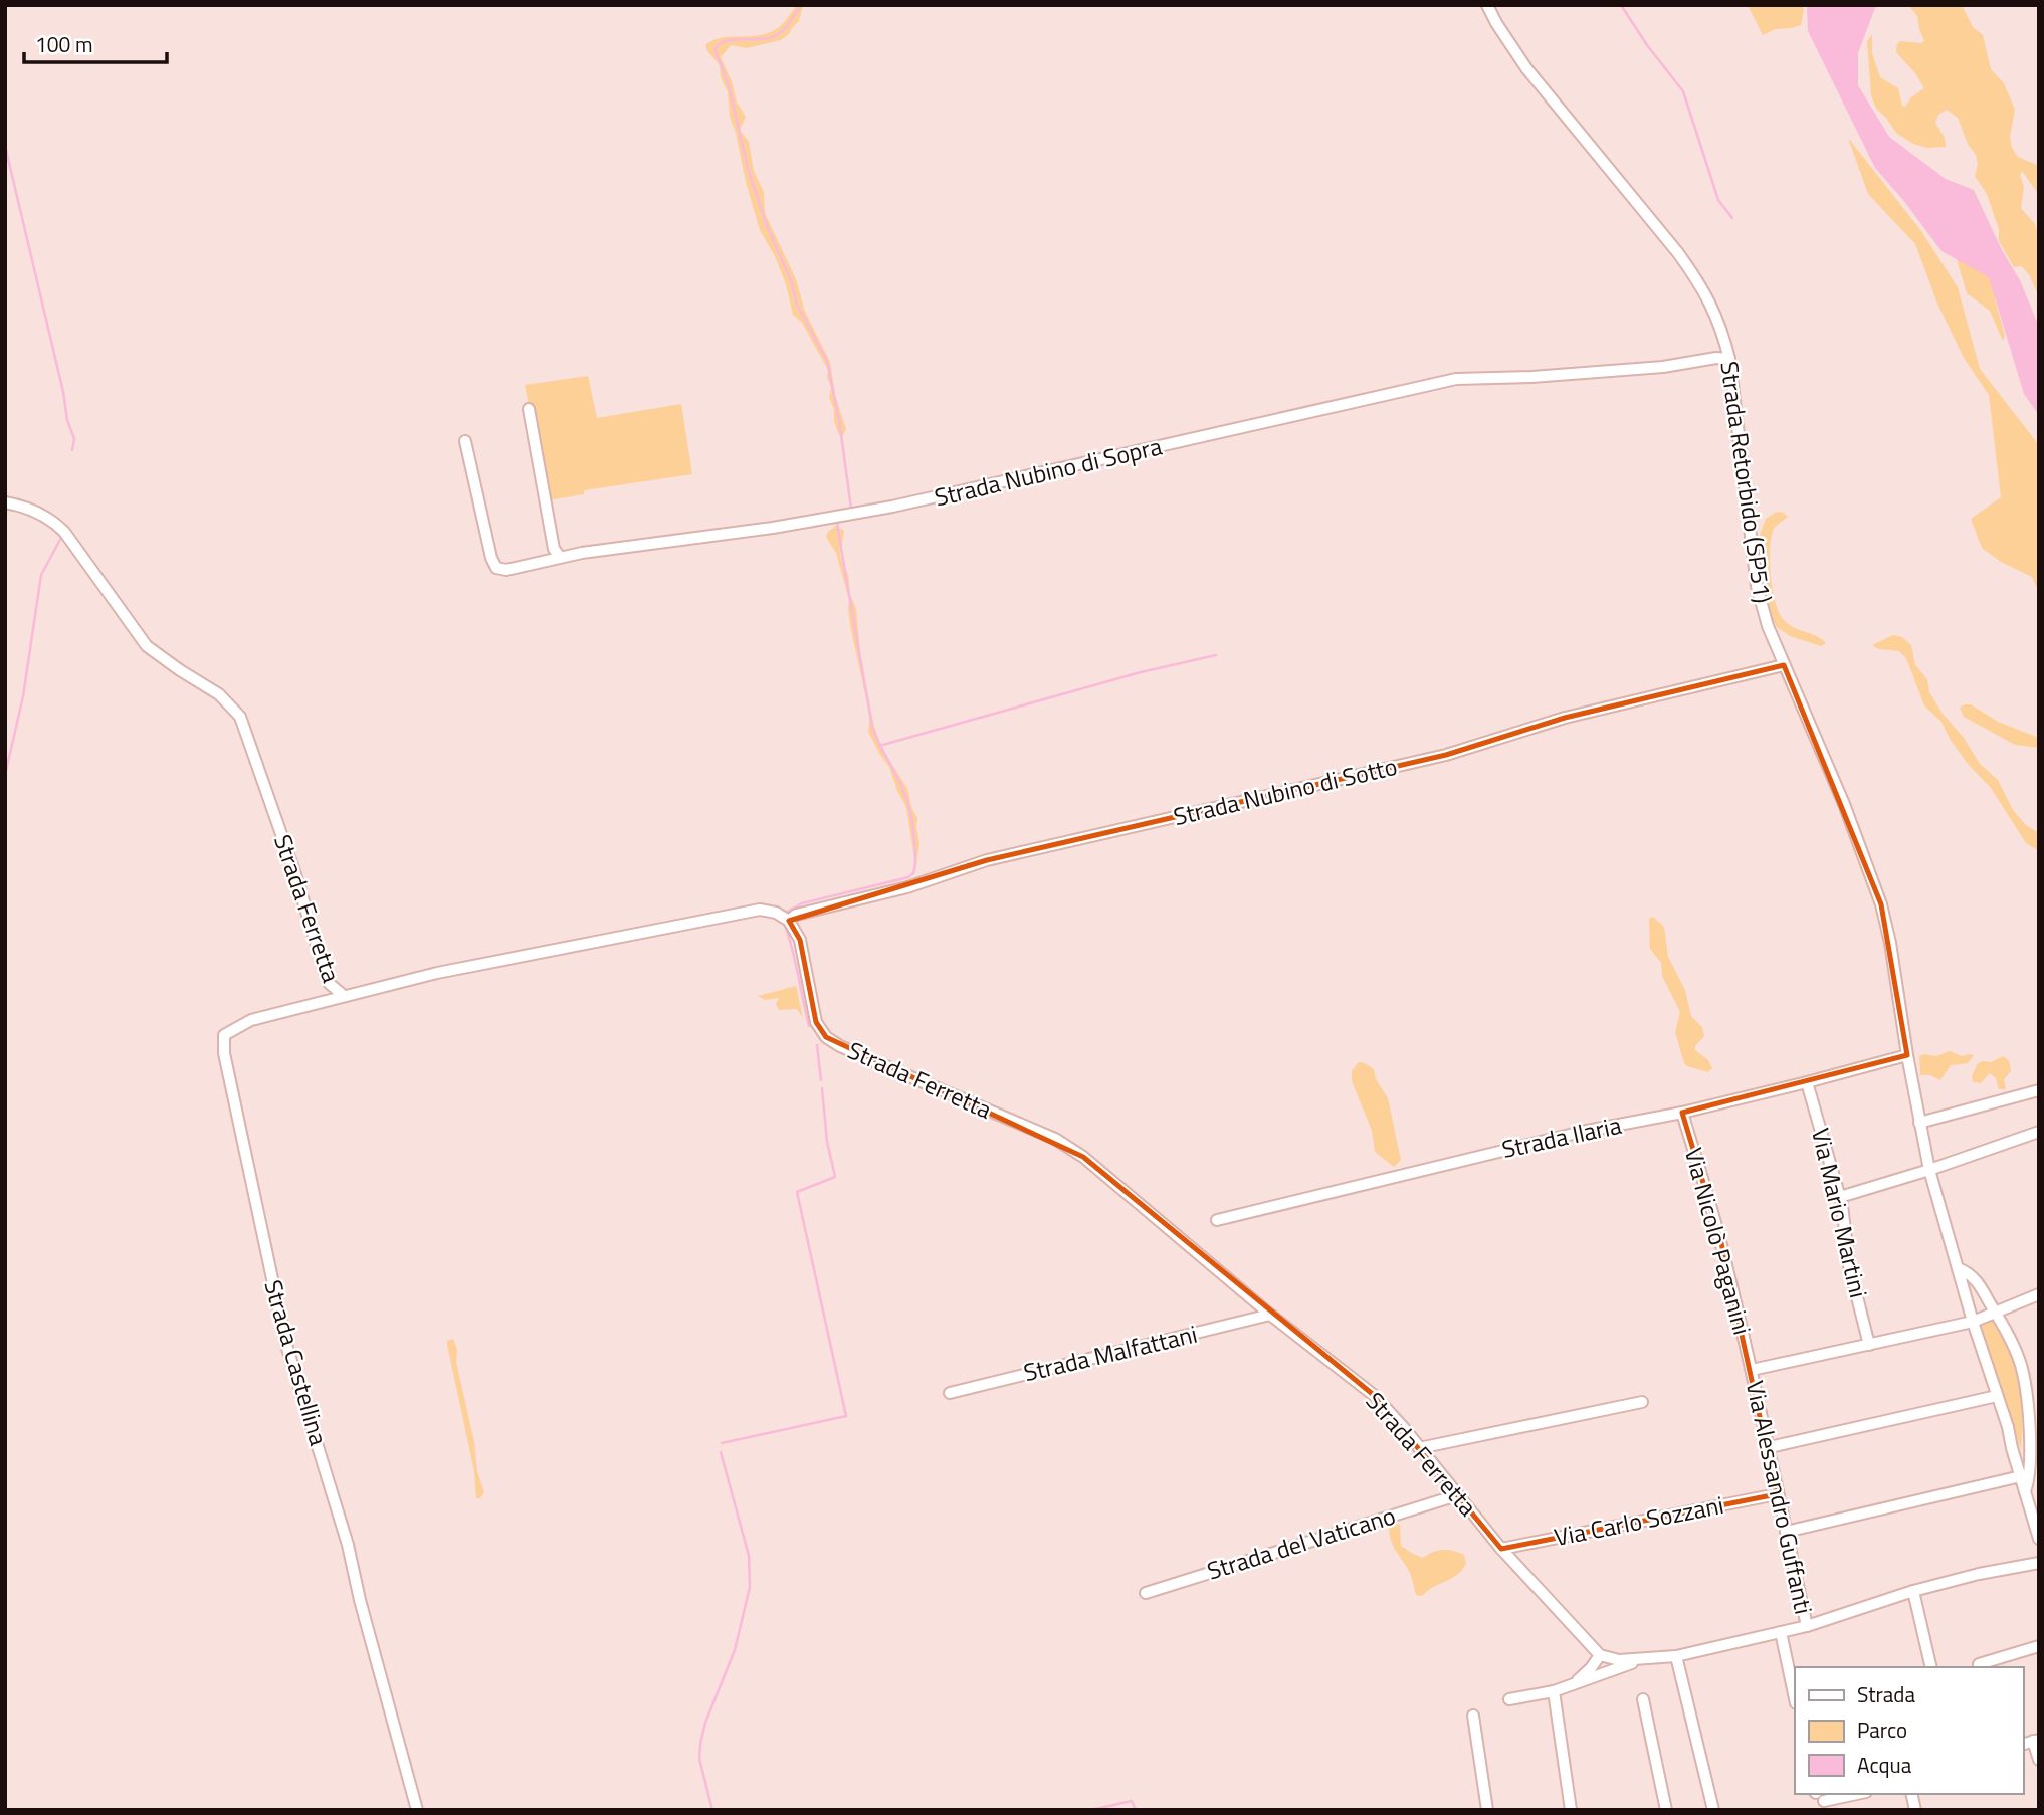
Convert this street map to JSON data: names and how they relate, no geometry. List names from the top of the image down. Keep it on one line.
{"streets":{"street":["Strada Nubino di Sopra","Strada Retorbido (SP51)","Strada Nubino di Sotto","Strada Ferretta","Strada Ilaria","Via Mario Martini","Via Nicolò Paganini","Strada Malfattani","Strada Castellina","Via Alessandro Guffanti","Via Carlo Sozzani","Strada del Vaticano"]},"crossings":[["Strada Nubino di Sopra","Strada Retorbido (SP51)"],["Strada Retorbido (SP51)","Strada Nubino di Sotto"],["Strada Retorbido (SP51)","Strada Ilaria"],["Strada Nubino di Sotto","Strada Ferretta"],["Strada Ferretta","Strada Malfattani"],["Strada Ferretta","Strada Castellina"],["Strada Ferretta","Via Carlo Sozzani"],["Strada Ferretta","Strada del Vaticano"],["Strada Ilaria","Via Mario Martini"],["Strada Ilaria","Via Nicolò Paganini"],["Via Nicolò Paganini","Via Alessandro Guffanti"],["Via Alessandro Guffanti","Via Carlo Sozzani"]],"legend":["Strada","Parco","Acqua"],"scale_bar":"100 m"}
